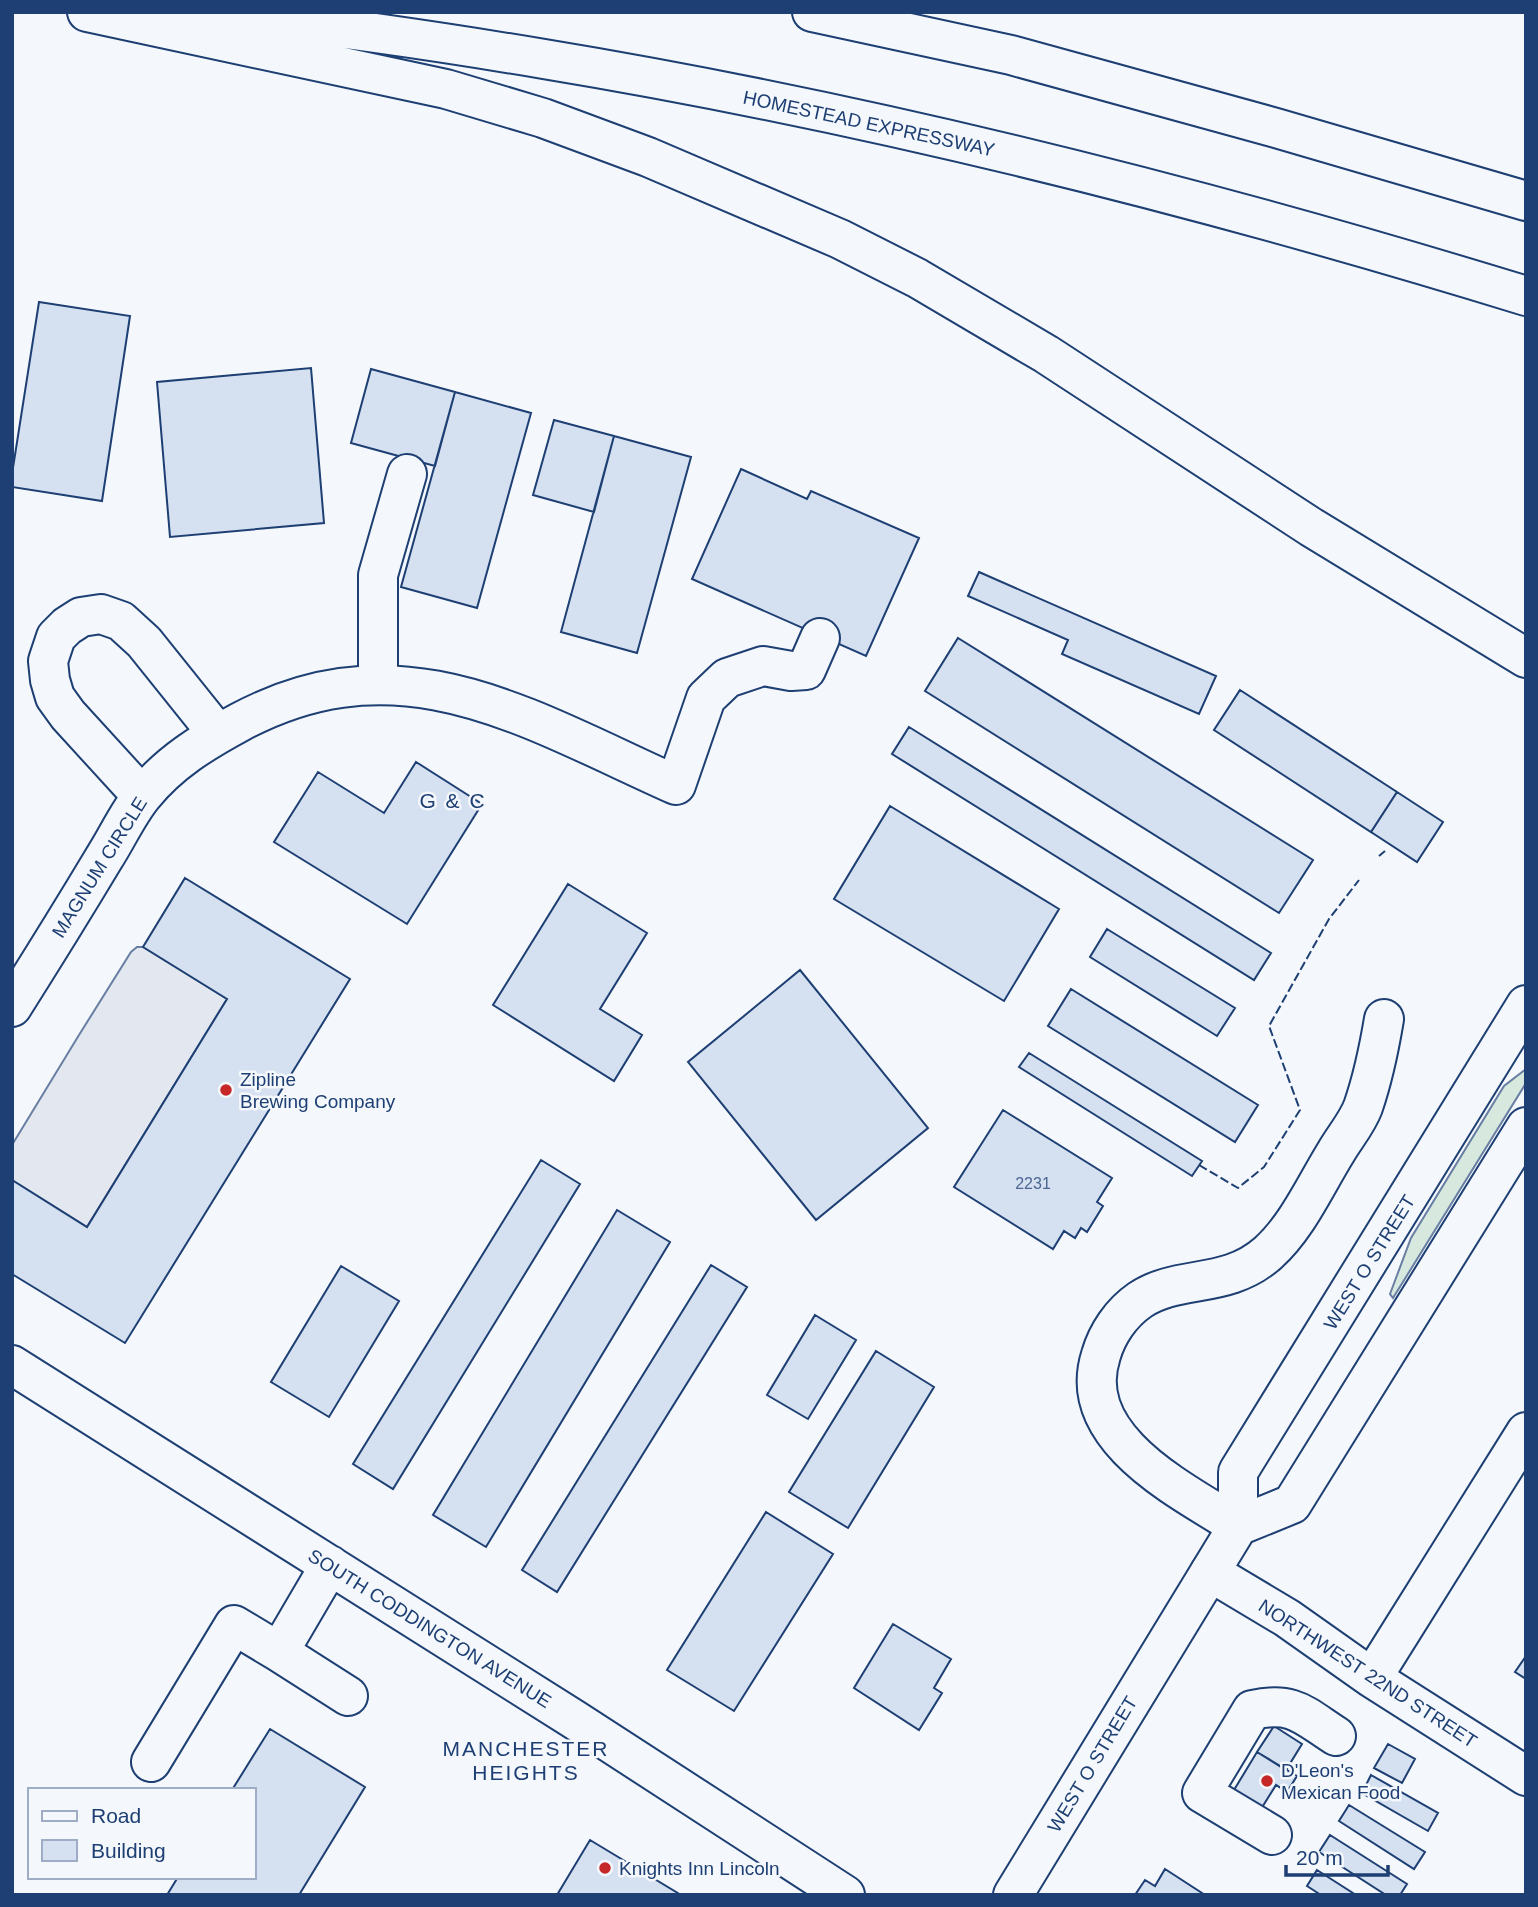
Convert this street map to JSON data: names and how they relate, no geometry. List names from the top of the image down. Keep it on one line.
{"streets":{"main road":["HOMESTEAD EXPRESSWAY","MAGNUM CIRCLE","WEST O STREET","SOUTH CODDINGTON AVENUE","NORTHWEST 22ND STREET"]},"crossings":[["WEST O STREET","NORTHWEST 22ND STREET"]],"districts":["G & C","MANCHESTER HEIGHTS"],"places":["Zipline Brewing Company","D'Leon's Mexican Food","Knights Inn Lincoln"],"house_numbers":["2231"],"legend":["Road","Building"],"scale_bar":"20 m"}
